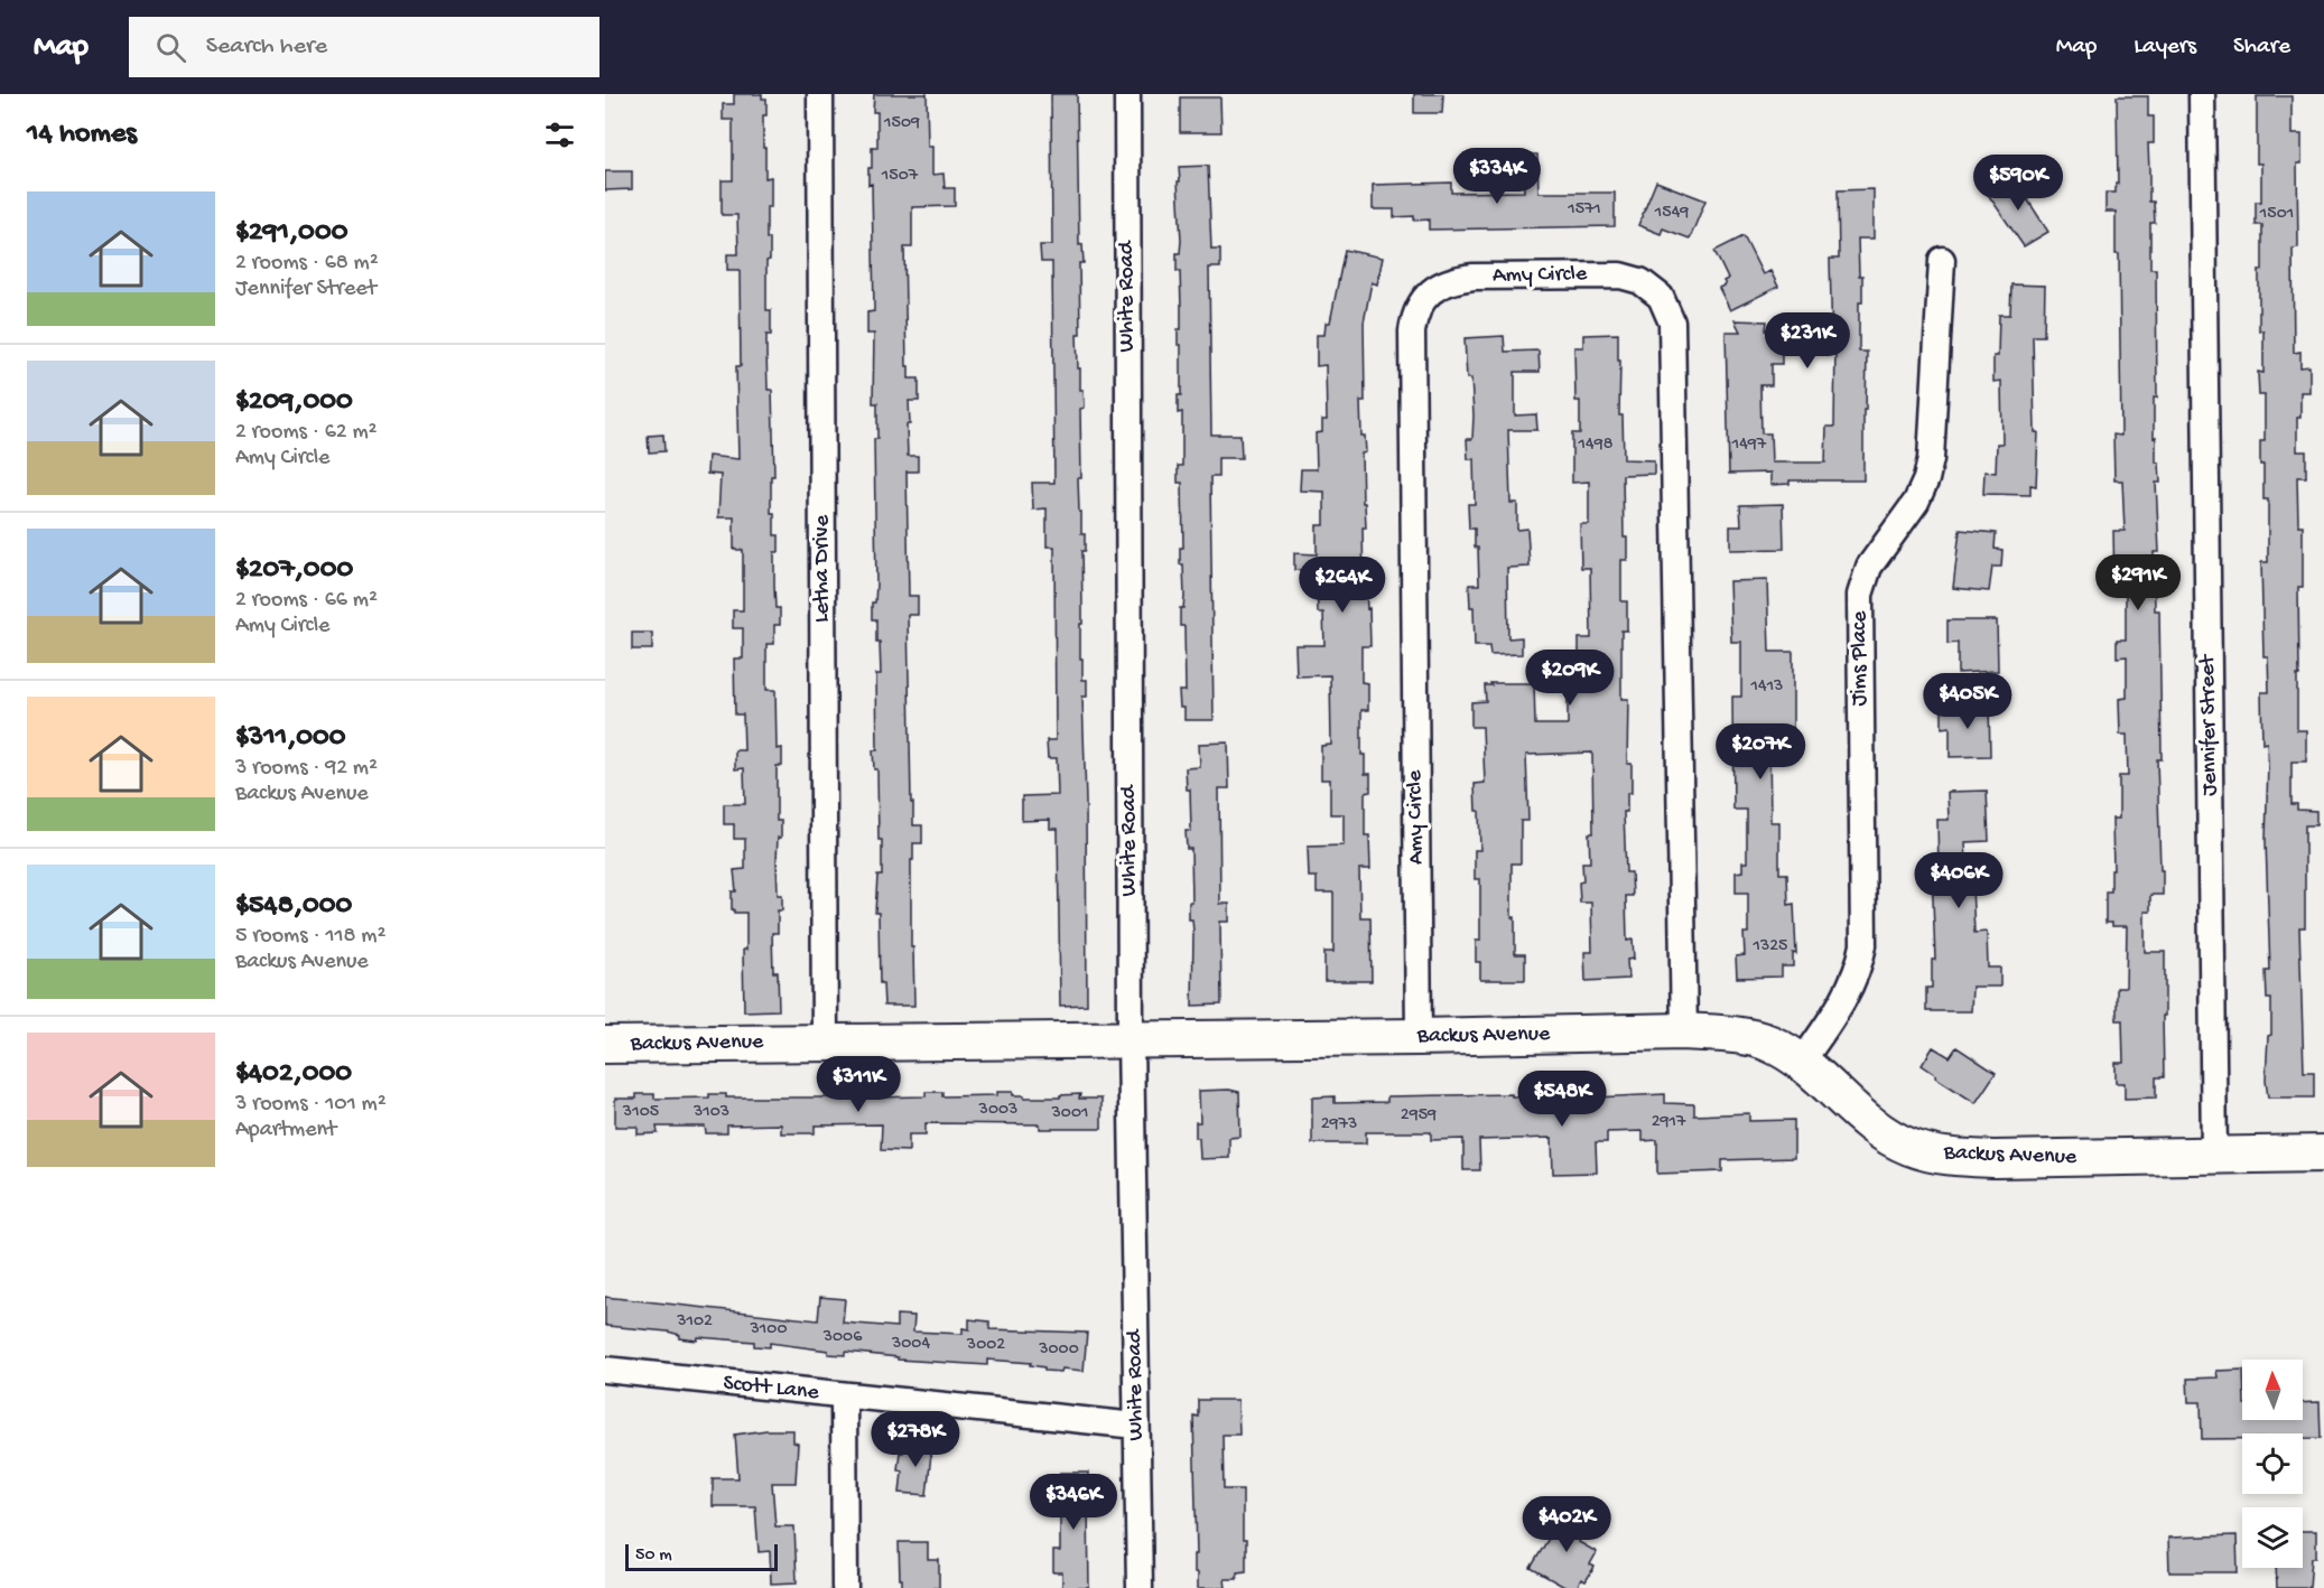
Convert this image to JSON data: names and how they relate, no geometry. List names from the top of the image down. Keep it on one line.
{"streets":{"street":["Amy Circle","White Road","Letha Drive","Jims Place","Jennifer Street","Backus Avenue","Scott Lane"]},"crossings":[["Amy Circle","Backus Avenue"],["White Road","Backus Avenue"],["White Road","Scott Lane"],["Letha Drive","Backus Avenue"],["Jims Place","Backus Avenue"],["Jennifer Street","Backus Avenue"]],"house_numbers":["1509","1507","1571","1549","1501","1498","1497","1413","1325","3003","3105","3103","3001","2959","2917","2973","3102","3100","3006","3004","3002","3000"],"scale_bar":"50 m","north":"top","page":{"header":"Map","search":"Search here","nav":["Map","Layers","Share"],"heading":"14 homes","price":["$334K","$590K","$231K","$291K","$264K","$209K","$405K","$207K","$406K","$311K","$548K","$278K","$346K","$402K"],"list":[{"name":"$291,000","note":"2 rooms · 68 m² · Jennifer Street"},{"name":"$209,000","note":"2 rooms · 62 m² · Amy Circle"},{"name":"$207,000","note":"2 rooms · 66 m² · Amy Circle"},{"name":"$311,000","note":"3 rooms · 92 m² · Backus Avenue"},{"name":"$548,000","note":"5 rooms · 118 m² · Backus Avenue"},{"name":"$402,000","note":"3 rooms · 101 m² · Apartment"}],"scale":"50 m"}}
